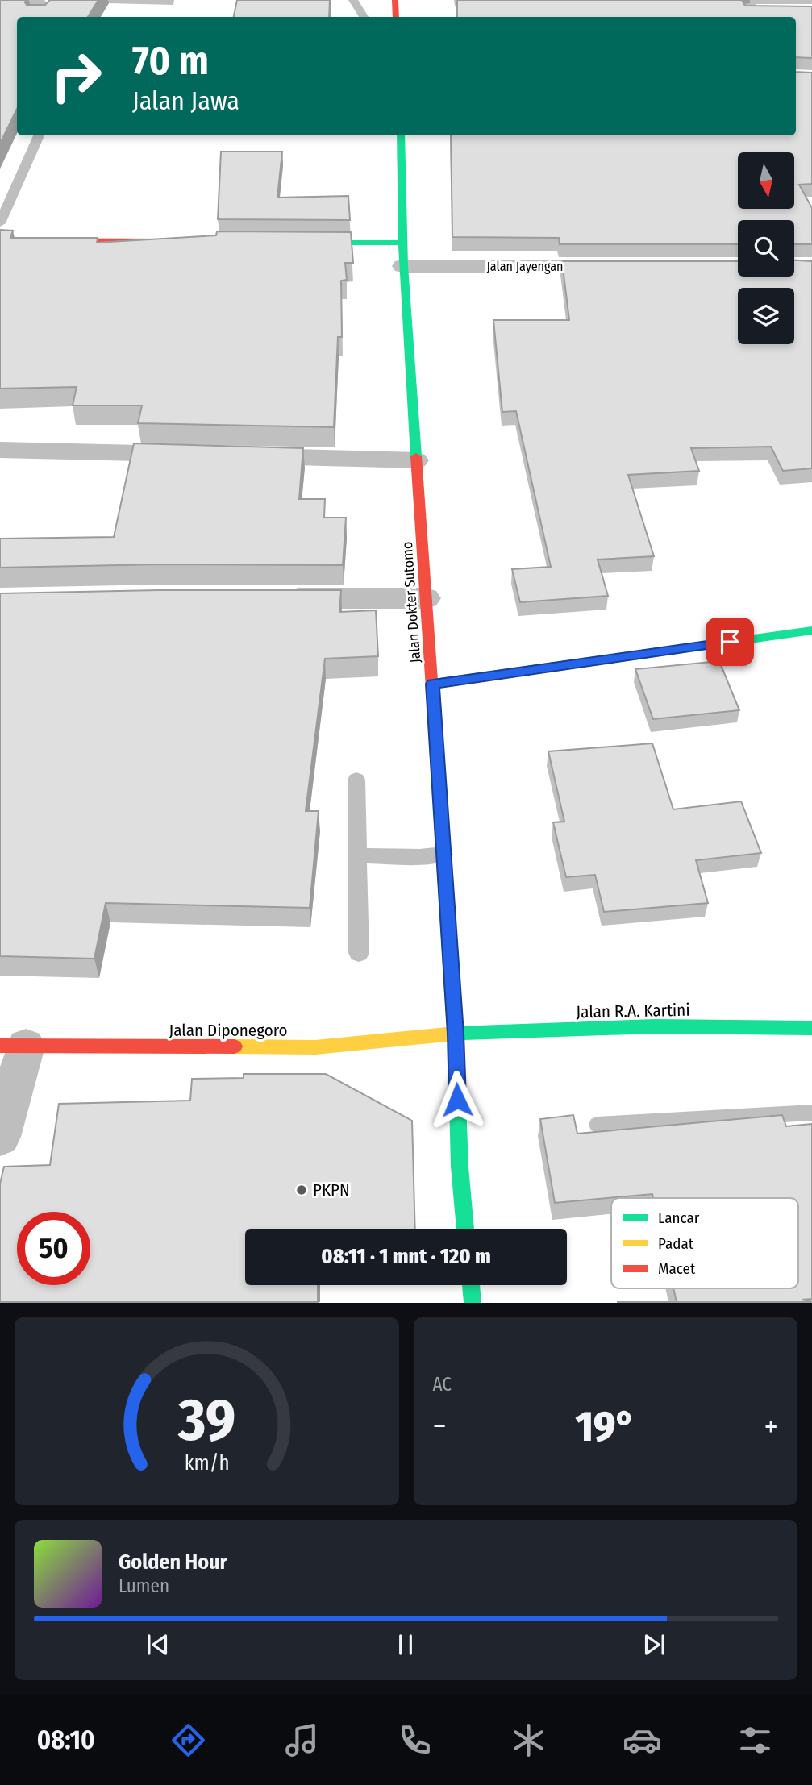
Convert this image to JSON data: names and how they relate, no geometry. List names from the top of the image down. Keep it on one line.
{"streets":{"main road":["Jalan Dokter Sutomo","Jalan R.A. Kartini","Jalan Diponegoro"],"street":["Jalan Jayengan"]},"crossings":[["Jalan Jayengan","Jalan Dokter Sutomo"],["Jalan Dokter Sutomo","Jalan R.A. Kartini"],["Jalan Dokter Sutomo","Jalan Diponegoro"],["Jalan R.A. Kartini","Jalan Diponegoro"]],"places":["PKPN"],"legend":["Lancar","Padat","Macet"],"north":"bottom","page":{"turn":["70 m","Jalan Jawa"],"limit":"50","trip":"08:11 · 1 mnt · 120 m","tile":"AC","heat":["−","19°","+"],"song":["Golden Hour","Lumen"],"tabs":"08:10","gauge":["39","km/h"]}}
